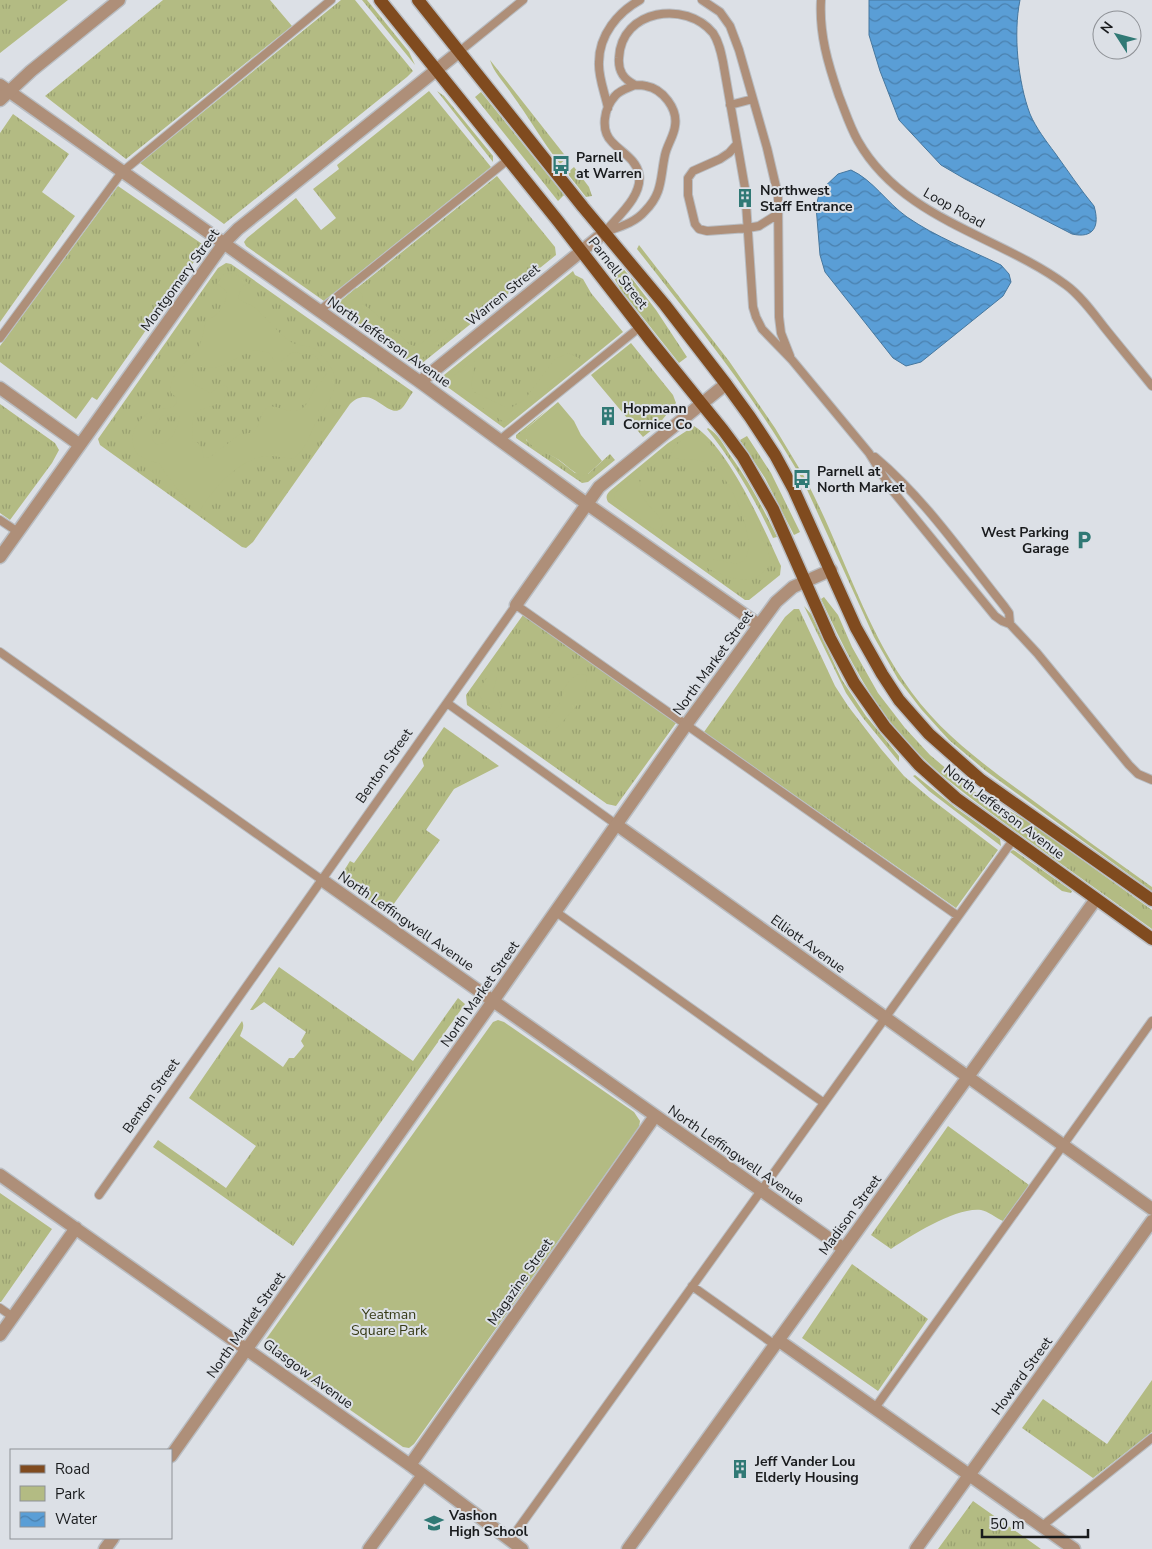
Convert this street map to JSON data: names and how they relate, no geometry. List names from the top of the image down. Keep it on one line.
{"streets":{"main road":["Parnell Street","North Jefferson Avenue"],"street":["Montgomery Street","Warren Street","North Market Street","Benton Street","North Leffingwell Avenue","Elliott Avenue","Madison Street","Magazine Street","Glasgow Avenue","Howard Street"],"lane":["Loop Road"]},"crossings":[["Parnell Street","Montgomery Street"],["Parnell Street","Warren Street"],["Parnell Street","North Jefferson Avenue"],["Parnell Street","North Market Street"],["Parnell Street","Benton Street"],["Montgomery Street","North Jefferson Avenue"],["Warren Street","North Jefferson Avenue"],["North Jefferson Avenue","North Market Street"],["North Jefferson Avenue","Benton Street"],["North Jefferson Avenue","Madison Street"],["North Market Street","North Leffingwell Avenue"],["North Market Street","Elliott Avenue"],["North Market Street","Glasgow Avenue"],["Benton Street","North Leffingwell Avenue"],["Benton Street","Elliott Avenue"],["North Leffingwell Avenue","Madison Street"],["North Leffingwell Avenue","Magazine Street"],["Elliott Avenue","Madison Street"],["Magazine Street","Glasgow Avenue"]],"parks":["Yeatman Square Park"],"places":{"bus stop":["Parnell at Warren","Parnell at North Market"],"building":["Northwest Staff Entrance","Hopmann Cornice Co","Jeff Vander Lou Elderly Housing"],"parking":["West Parking Garage"],"school or university":["Vashon High School"]},"legend":["Road","Park","Water"],"scale_bar":"50 m","north":"top left"}
